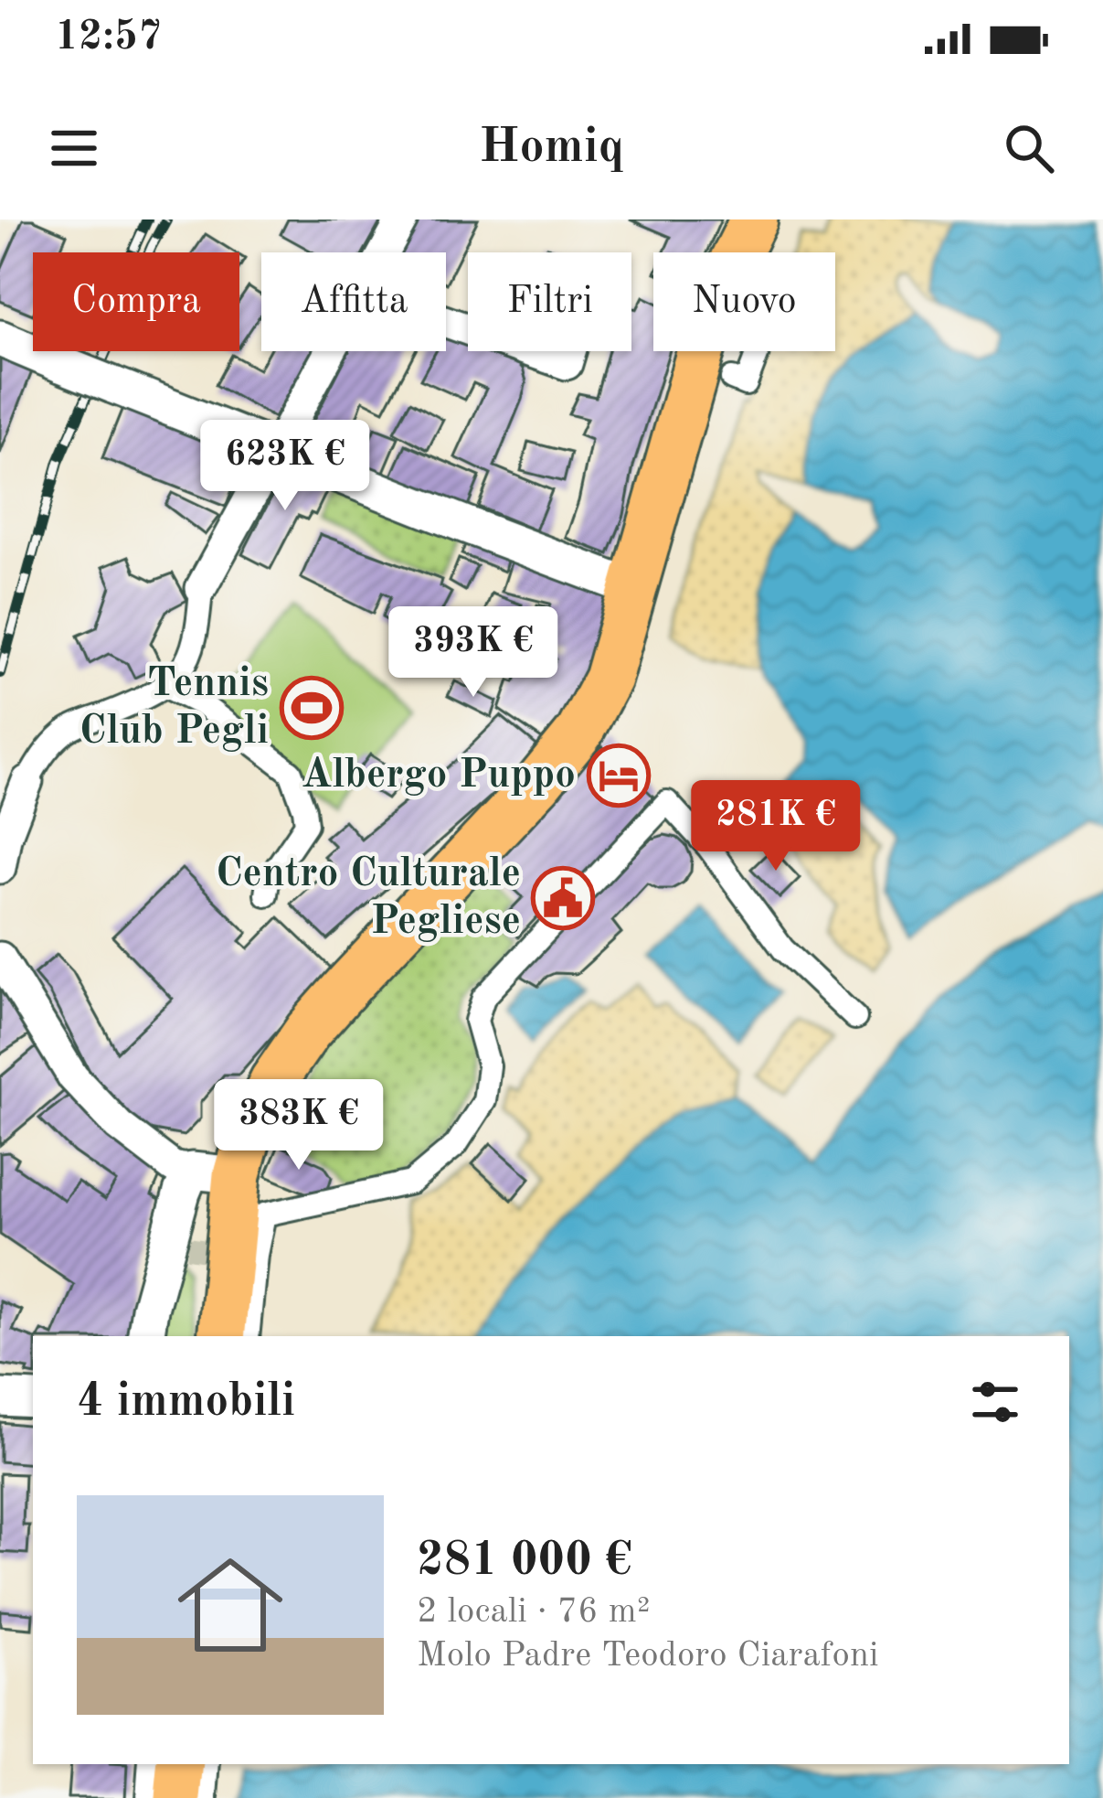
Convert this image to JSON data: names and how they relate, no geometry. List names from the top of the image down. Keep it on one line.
{"places":{"sports":["Tennis Club Pegli"],"hotel":["Albergo Puppo"],"public building":["Centro Culturale Pegliese"]},"page":{"status":"12:57","header":"Homiq","chip":["Compra","Affitta","Filtri","Nuovo"],"price":["623K €","393K €","281K €","383K €"],"heading":"4 immobili","list":[{"name":"281 000 €","note":"2 locali · 76 m² · Molo Padre Teodoro Ciarafoni"}]}}
